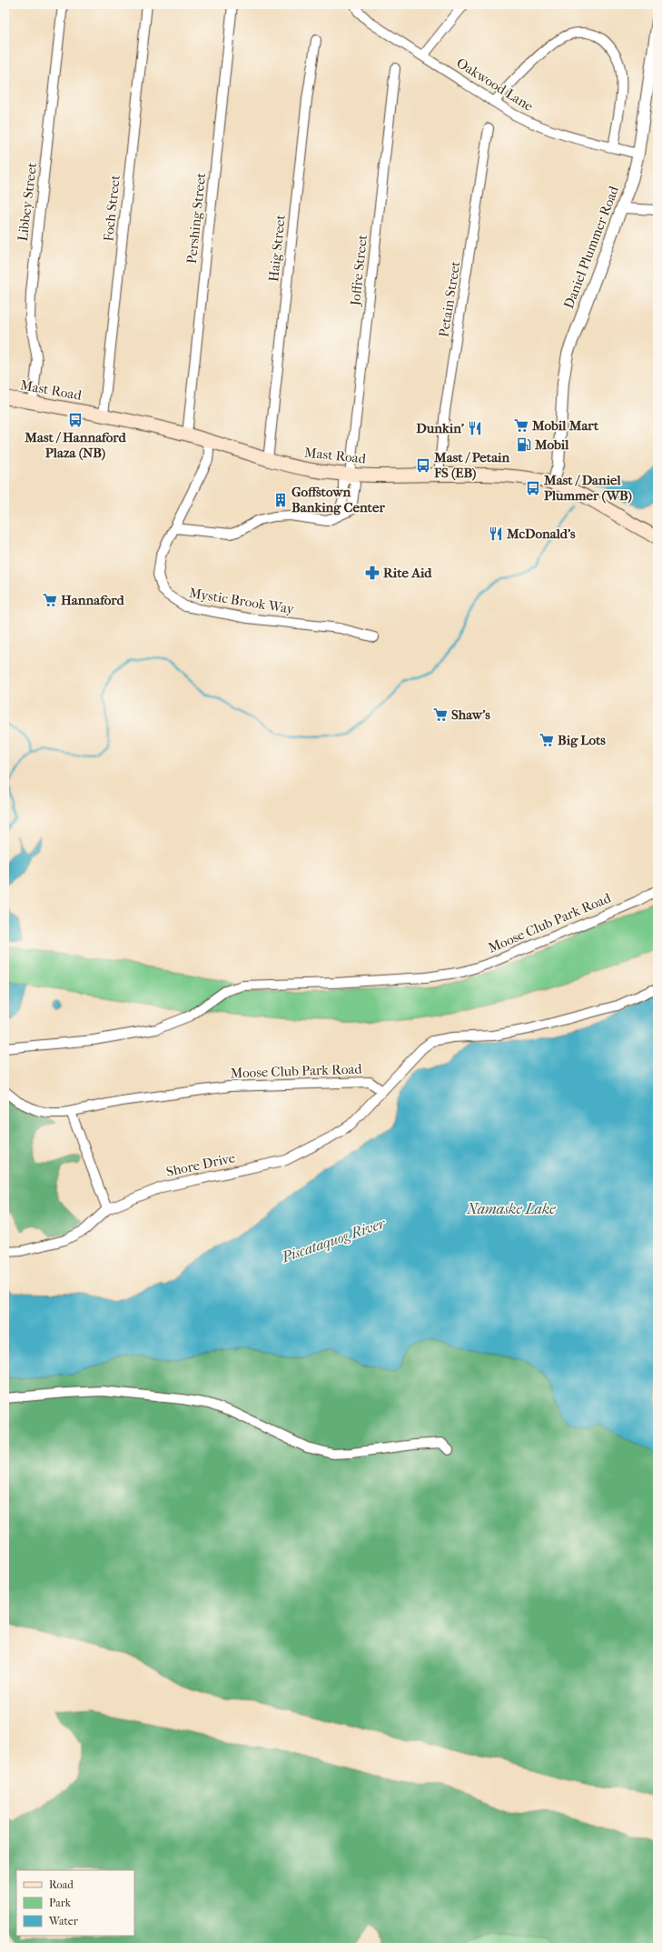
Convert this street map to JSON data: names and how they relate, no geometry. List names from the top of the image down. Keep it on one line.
{"streets":{"main road":["Mast Road"],"street":["Oakwood Lane","Libbey Street","Foch Street","Pershing Street","Daniel Plummer Road","Haig Street","Joffre Street","Petain Street","Mystic Brook Way","Moose Club Park Road","Shore Drive"]},"crossings":[["Oakwood Lane","Daniel Plummer Road"],["Libbey Street","Mast Road"],["Foch Street","Mast Road"],["Pershing Street","Mast Road"],["Daniel Plummer Road","Mast Road"],["Haig Street","Mast Road"],["Joffre Street","Mast Road"],["Petain Street","Mast Road"],["Mast Road","Mystic Brook Way"],["Moose Club Park Road","Shore Drive"]],"water":["Namaske Lake","Piscataquog River"],"places":{"bus stop":["Mast / Hannaford Plaza (NB)","Mast / Petain FS (EB)","Mast / Daniel Plummer (WB)"],"supermarket":["Mobil Mart","Hannaford","Shaw's","Big Lots"],"restaurant":["Dunkin'","McDonald's"],"fuel station":["Mobil"],"building":["Goffstown Banking Center"],"pharmacy":["Rite Aid"]},"legend":["Road","Park","Water"]}
